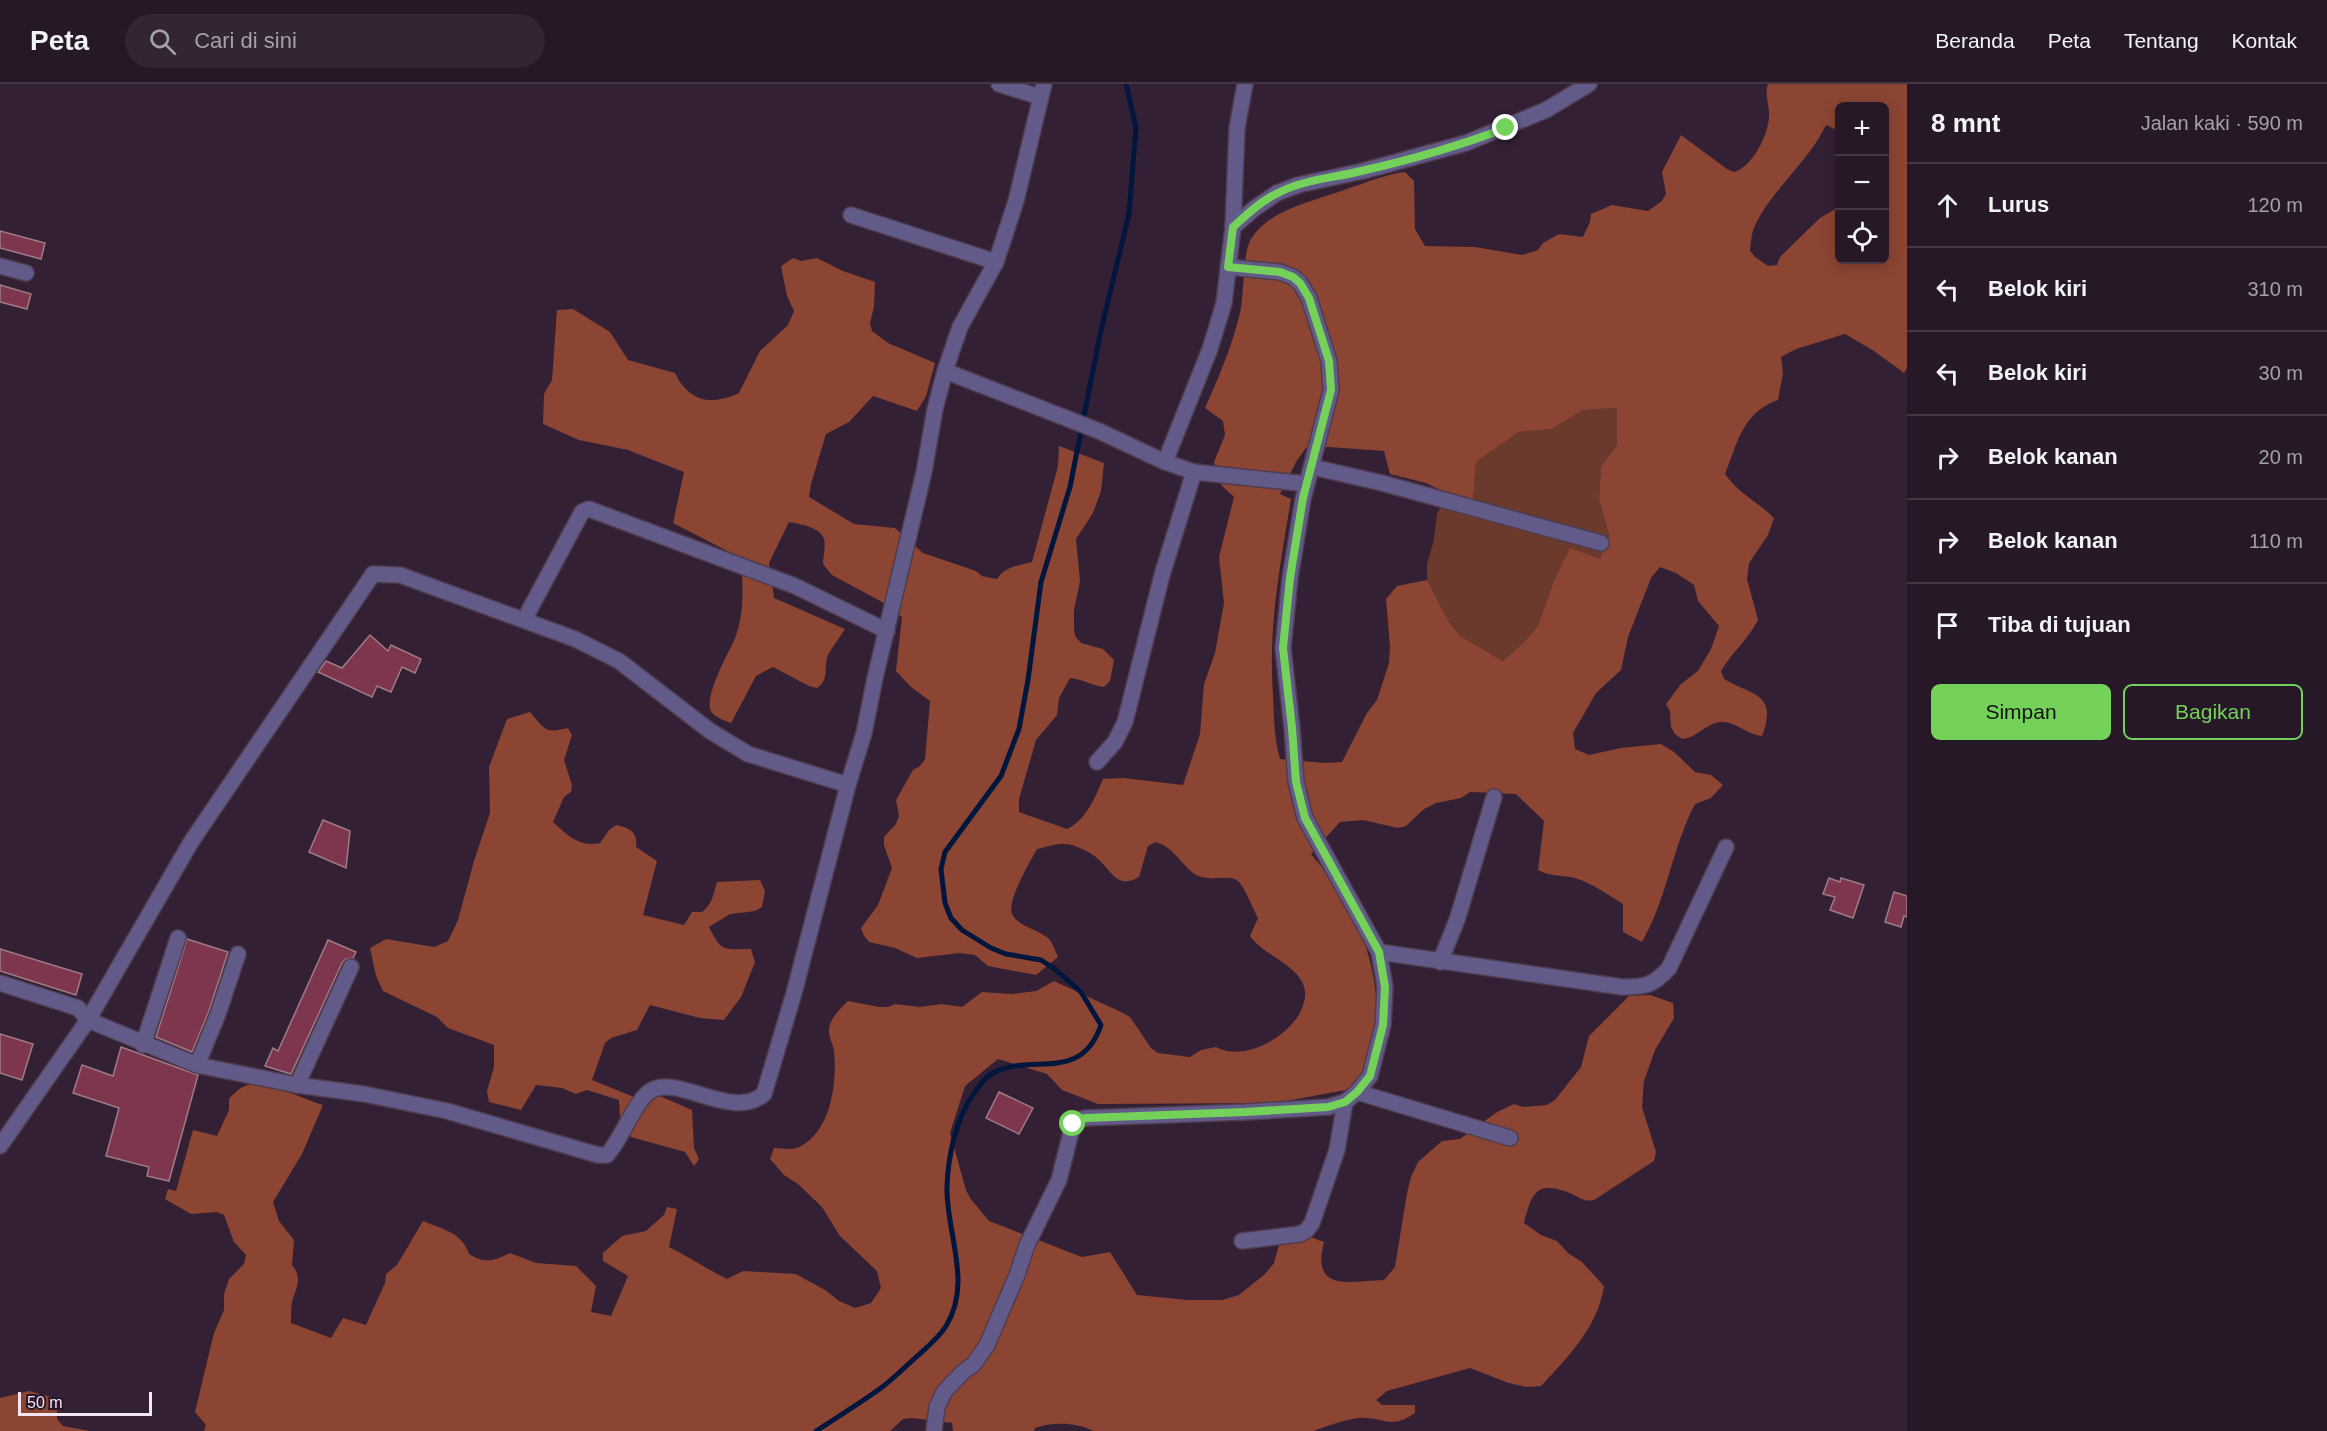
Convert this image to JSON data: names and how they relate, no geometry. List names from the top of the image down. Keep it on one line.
{"scale_bar":"50 m","page":{"header":"Peta","search":"Cari di sini","nav":["Beranda","Peta","Tentang","Kontak"],"heading":["8 mnt","Jalan kaki · 590 m"],"map_buttons":["+","−"],"list":[["Lurus","120 m"],["Belok kiri","310 m"],["Belok kiri","30 m"],["Belok kanan","20 m"],["Belok kanan","110 m"],"Tiba di tujuan"],"buttons":["Simpan","Bagikan"],"scale":"50 m"}}
